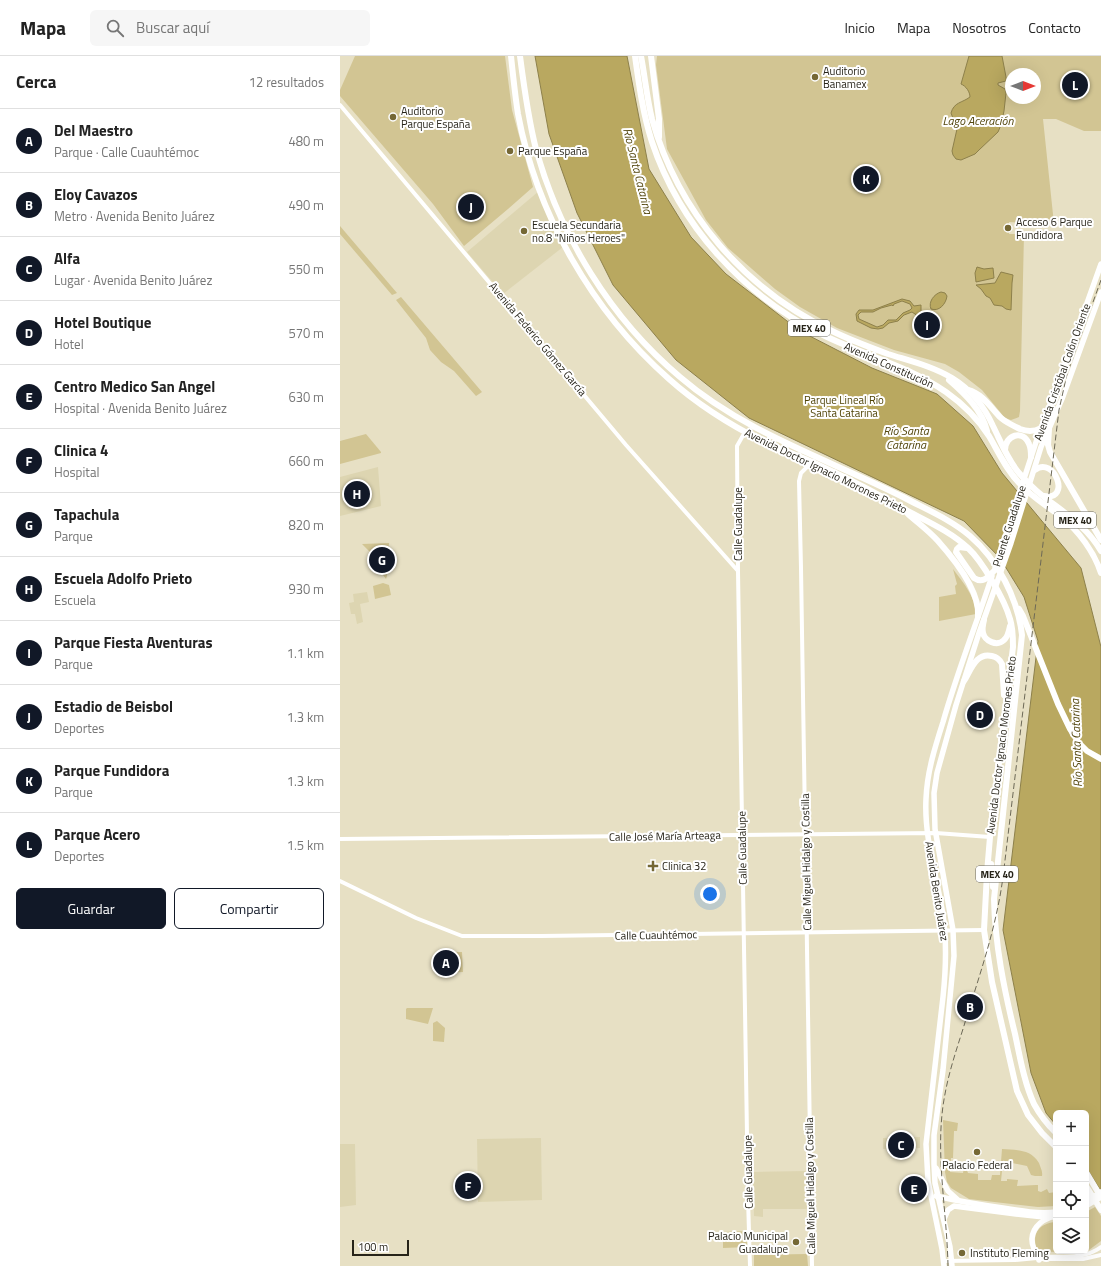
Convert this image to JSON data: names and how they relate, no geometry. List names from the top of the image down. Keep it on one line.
{"streets":{"highway":["MEX 40","Avenida Constitución","Avenida Doctor Ignacio Morones Prieto"],"main road":["Avenida Cristóbal Colón Oriente","Puente Guadalupe","Avenida Benito Juárez"],"street":["Avenida Federico Gómez García","Calle Guadalupe","Calle José María Arteaga","Calle Miguel Hidalgo y Costilla","Calle Cuauhtémoc"]},"crossings":[["Avenida Federico Gómez García","Calle Guadalupe"],["Avenida Cristóbal Colón Oriente","Puente Guadalupe"],["Avenida Doctor Ignacio Morones Prieto","Calle Guadalupe"],["Avenida Doctor Ignacio Morones Prieto","Calle José María Arteaga"],["Avenida Doctor Ignacio Morones Prieto","Calle Miguel Hidalgo y Costilla"],["Avenida Doctor Ignacio Morones Prieto","Calle Cuauhtémoc"],["Calle Guadalupe","Calle José María Arteaga"],["Calle Guadalupe","Calle Cuauhtémoc"],["Puente Guadalupe","Avenida Benito Juárez"],["Calle José María Arteaga","Calle Miguel Hidalgo y Costilla"],["Calle José María Arteaga","Avenida Benito Juárez"],["Calle Miguel Hidalgo y Costilla","Calle Cuauhtémoc"],["Avenida Benito Juárez","Calle Cuauhtémoc"]],"water":["Lago Aceración","Río Santa Catarina"],"parks":["Parque Lineal Río Santa Catarina"],"places":{"other":["Auditorio Banamex","Auditorio Parque España","Parque España","Acceso 6 Parque Fundidora","Escuela Secundaria no.8 \"Niños Heroes\"","Palacio Federal","Palacio Municipal Guadalupe","Instituto Fleming"],"health":["Clinica 32"]},"scale_bar":"100 m","north":"right","page":{"header":"Mapa","search":"Buscar aquí","nav":["Inicio","Mapa","Nosotros","Contacto"],"heading":["Cerca","12 resultados"],"pins":["L","K","J","I","H","G","D","A","B","C","F","E"],"list":[{"mark":"A","name":"Del Maestro","note":"Parque · Calle Cuauhtémoc","value":"480 m"},{"mark":"B","name":"Eloy Cavazos","note":"Metro · Avenida Benito Juárez","value":"490 m"},{"mark":"C","name":"Alfa","note":"Lugar · Avenida Benito Juárez","value":"550 m"},{"mark":"D","name":"Hotel Boutique","note":"Hotel","value":"570 m"},{"mark":"E","name":"Centro Medico San Angel","note":"Hospital · Avenida Benito Juárez","value":"630 m"},{"mark":"F","name":"Clinica 4","note":"Hospital","value":"660 m"},{"mark":"G","name":"Tapachula","note":"Parque","value":"820 m"},{"mark":"H","name":"Escuela Adolfo Prieto","note":"Escuela","value":"930 m"},{"mark":"I","name":"Parque Fiesta Aventuras","note":"Parque","value":"1.1 km"},{"mark":"J","name":"Estadio de Beisbol","note":"Deportes","value":"1.3 km"},{"mark":"K","name":"Parque Fundidora","note":"Parque","value":"1.3 km"},{"mark":"L","name":"Parque Acero","note":"Deportes","value":"1.5 km"}],"buttons":["Guardar","Compartir"],"map_buttons":["+","−"],"scale":"100 m"}}
